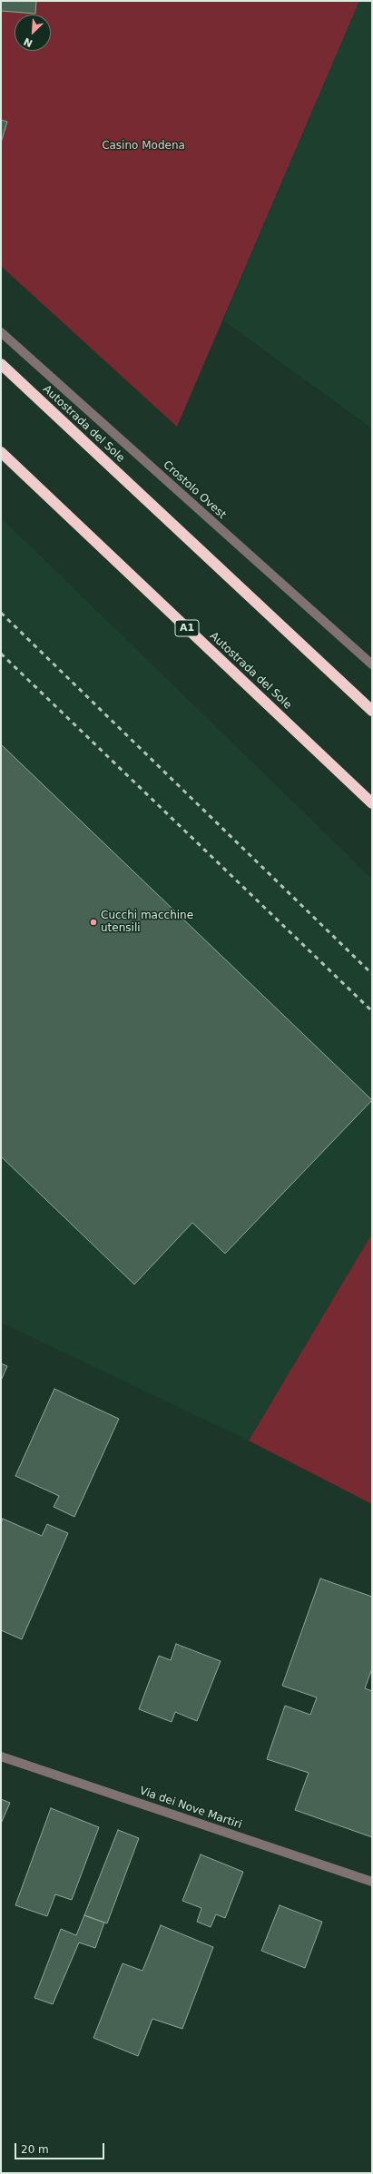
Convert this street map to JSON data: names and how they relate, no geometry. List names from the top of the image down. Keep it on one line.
{"streets":{"highway":["Autostrada del Sole","A1"],"street":["Crostolo Ovest","Via dei Nove Martiri"]},"parks":["Casino Modena"],"places":["Cucchi macchine utensili"],"scale_bar":"20 m","north":"bottom left"}
